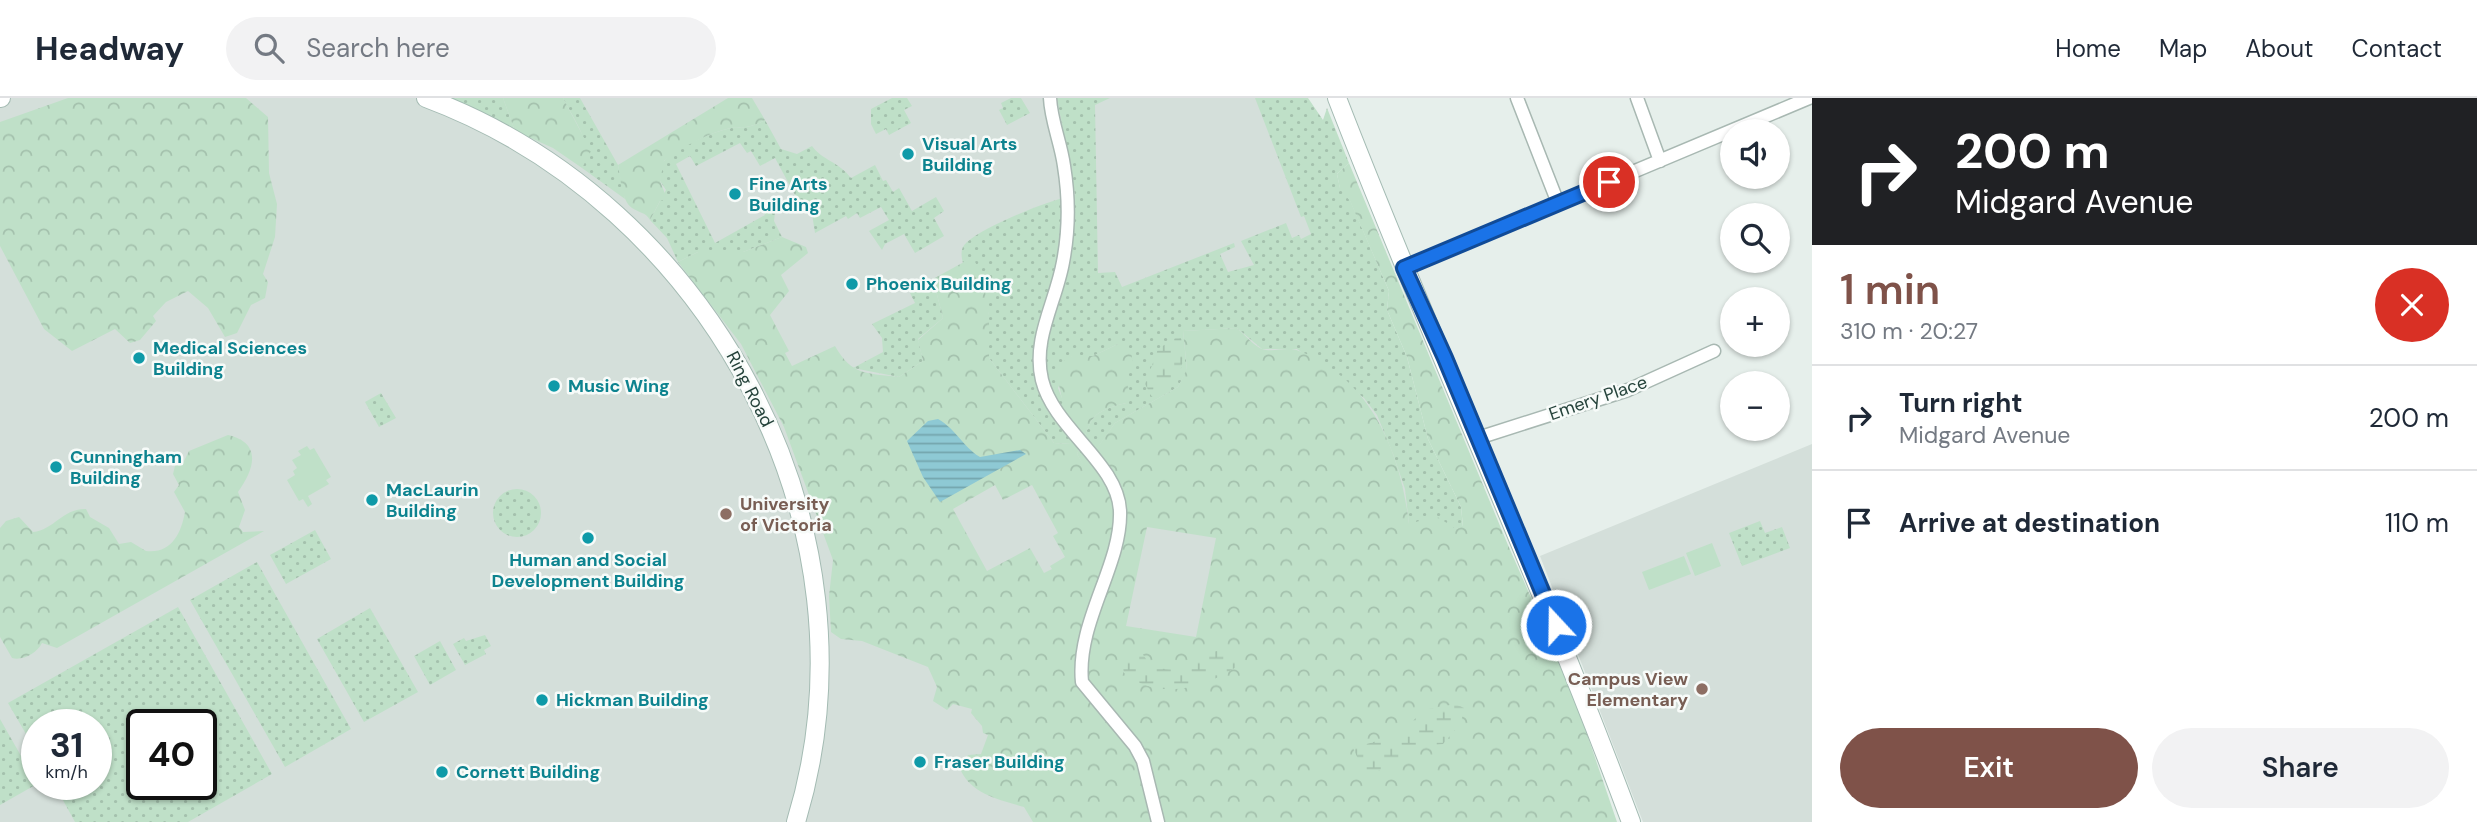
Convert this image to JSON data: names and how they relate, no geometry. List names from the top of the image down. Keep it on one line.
{"streets":{"street":["Ring Road","Emery Place"]},"places":["Visual Arts Building","Fine Arts Building","Phoenix Building","Medical Sciences Building","Music Wing","Cunningham Building","MacLaurin Building","University of Victoria","Human and Social Development Building","Campus View Elementary","Hickman Building","Fraser Building","Cornett Building"],"page":{"header":"Headway","search":"Search here","nav":["Home","Map","About","Contact"],"turn":["200 m","Midgard Avenue"],"map_buttons":["+","−"],"heading":["1 min","310 m · 20:27"],"list":[{"name":"Turn right","note":"Midgard Avenue","value":"200 m"},{"name":"Arrive at destination","value":"110 m"}],"speed":"31 km/h","limit":"40","buttons":["Exit","Share"]}}
